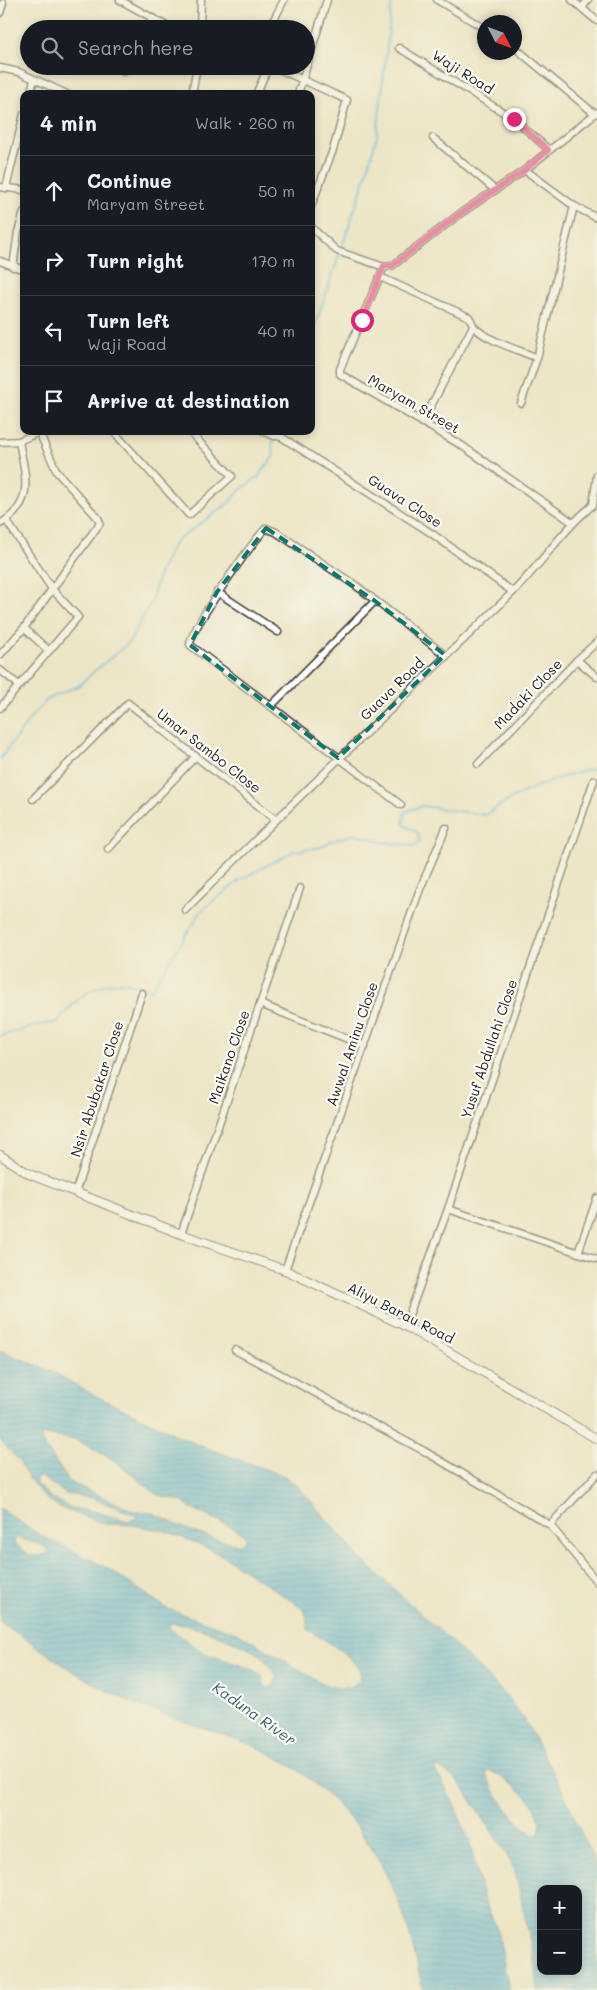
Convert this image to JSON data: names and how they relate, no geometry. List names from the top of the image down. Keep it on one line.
{"streets":{"street":["Waji Road","Maryam Street","Guava Close","Guava Road","Madaki Close","Umar Sambo Close","Awwal Aminu Close","Yusuf Abdullahi Close","Maikano Close","Nsir Abubakar Close","Aliyu Barau Road"]},"crossings":[["Maryam Street","Guava Road"],["Guava Close","Guava Road"],["Guava Road","Umar Sambo Close"],["Awwal Aminu Close","Aliyu Barau Road"],["Yusuf Abdullahi Close","Aliyu Barau Road"],["Maikano Close","Aliyu Barau Road"],["Nsir Abubakar Close","Aliyu Barau Road"]],"water":["Kaduna River"],"north":"bottom right","page":{"search":"Search here","heading":["4 min","Walk · 260 m"],"list":[["Continue","Maryam Street","50 m"],["Turn right","170 m"],["Turn left","Waji Road","40 m"],"Arrive at destination"],"map_buttons":["+","−"]}}
